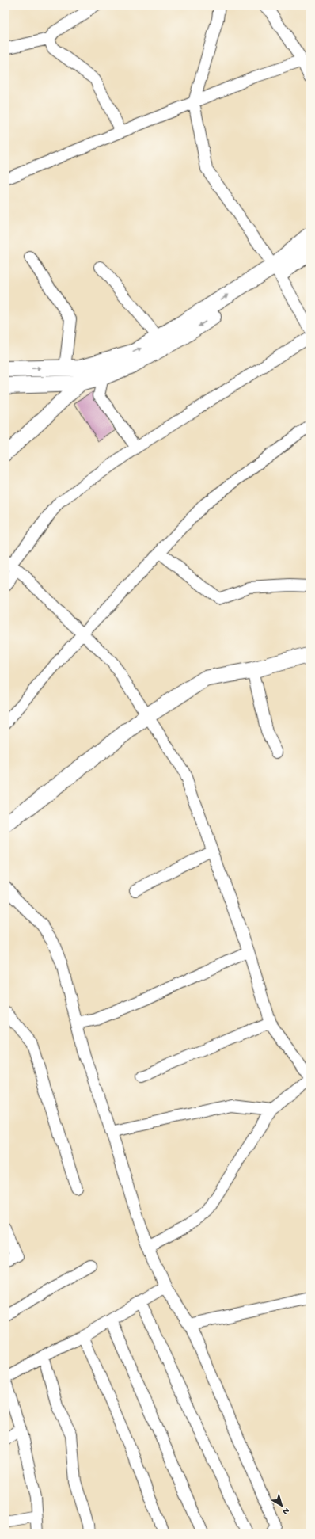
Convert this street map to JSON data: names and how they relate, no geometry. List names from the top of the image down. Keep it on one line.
{"north":"bottom right"}
